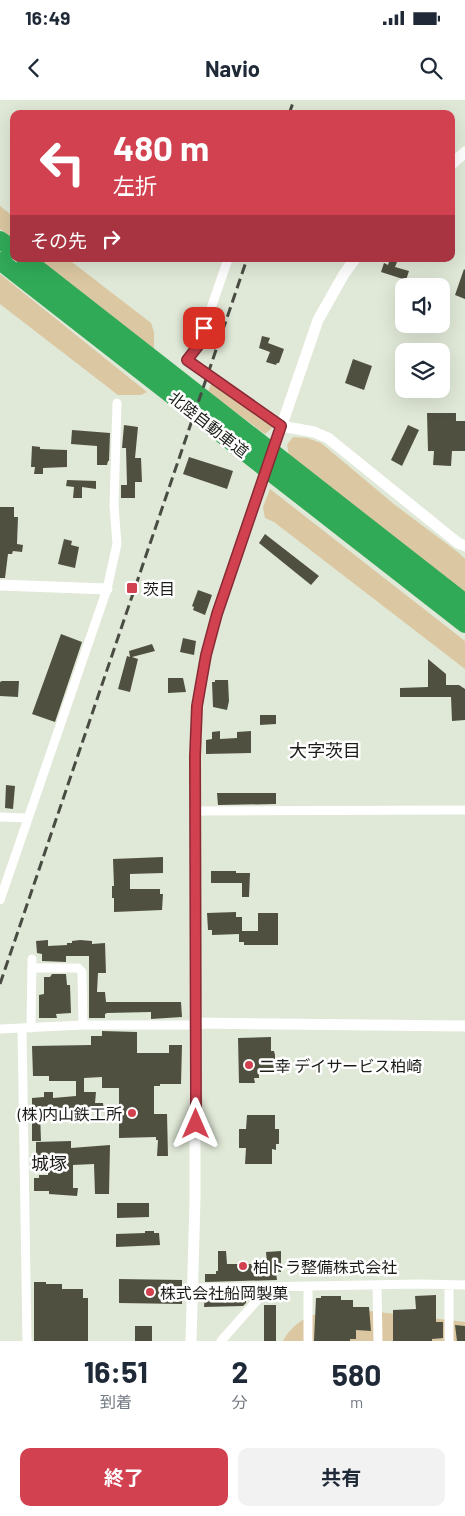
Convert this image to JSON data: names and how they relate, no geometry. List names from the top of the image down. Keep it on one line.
{"streets":{"highway":["北陸自動車道"]},"districts":["大字茨目","城塚"],"places":{"transit":["茨目"],"other":["二幸 デイサービス柏崎","(株)内山鉄工所","柏トラ整備株式会社","株式会社船岡製菓"]},"page":{"status":"16:49","header":"Navio","turn":["480 m","左折"],"then":"その先","eta":["16:51","到着","2","分","580","m"],"buttons":["終了","共有"]}}
